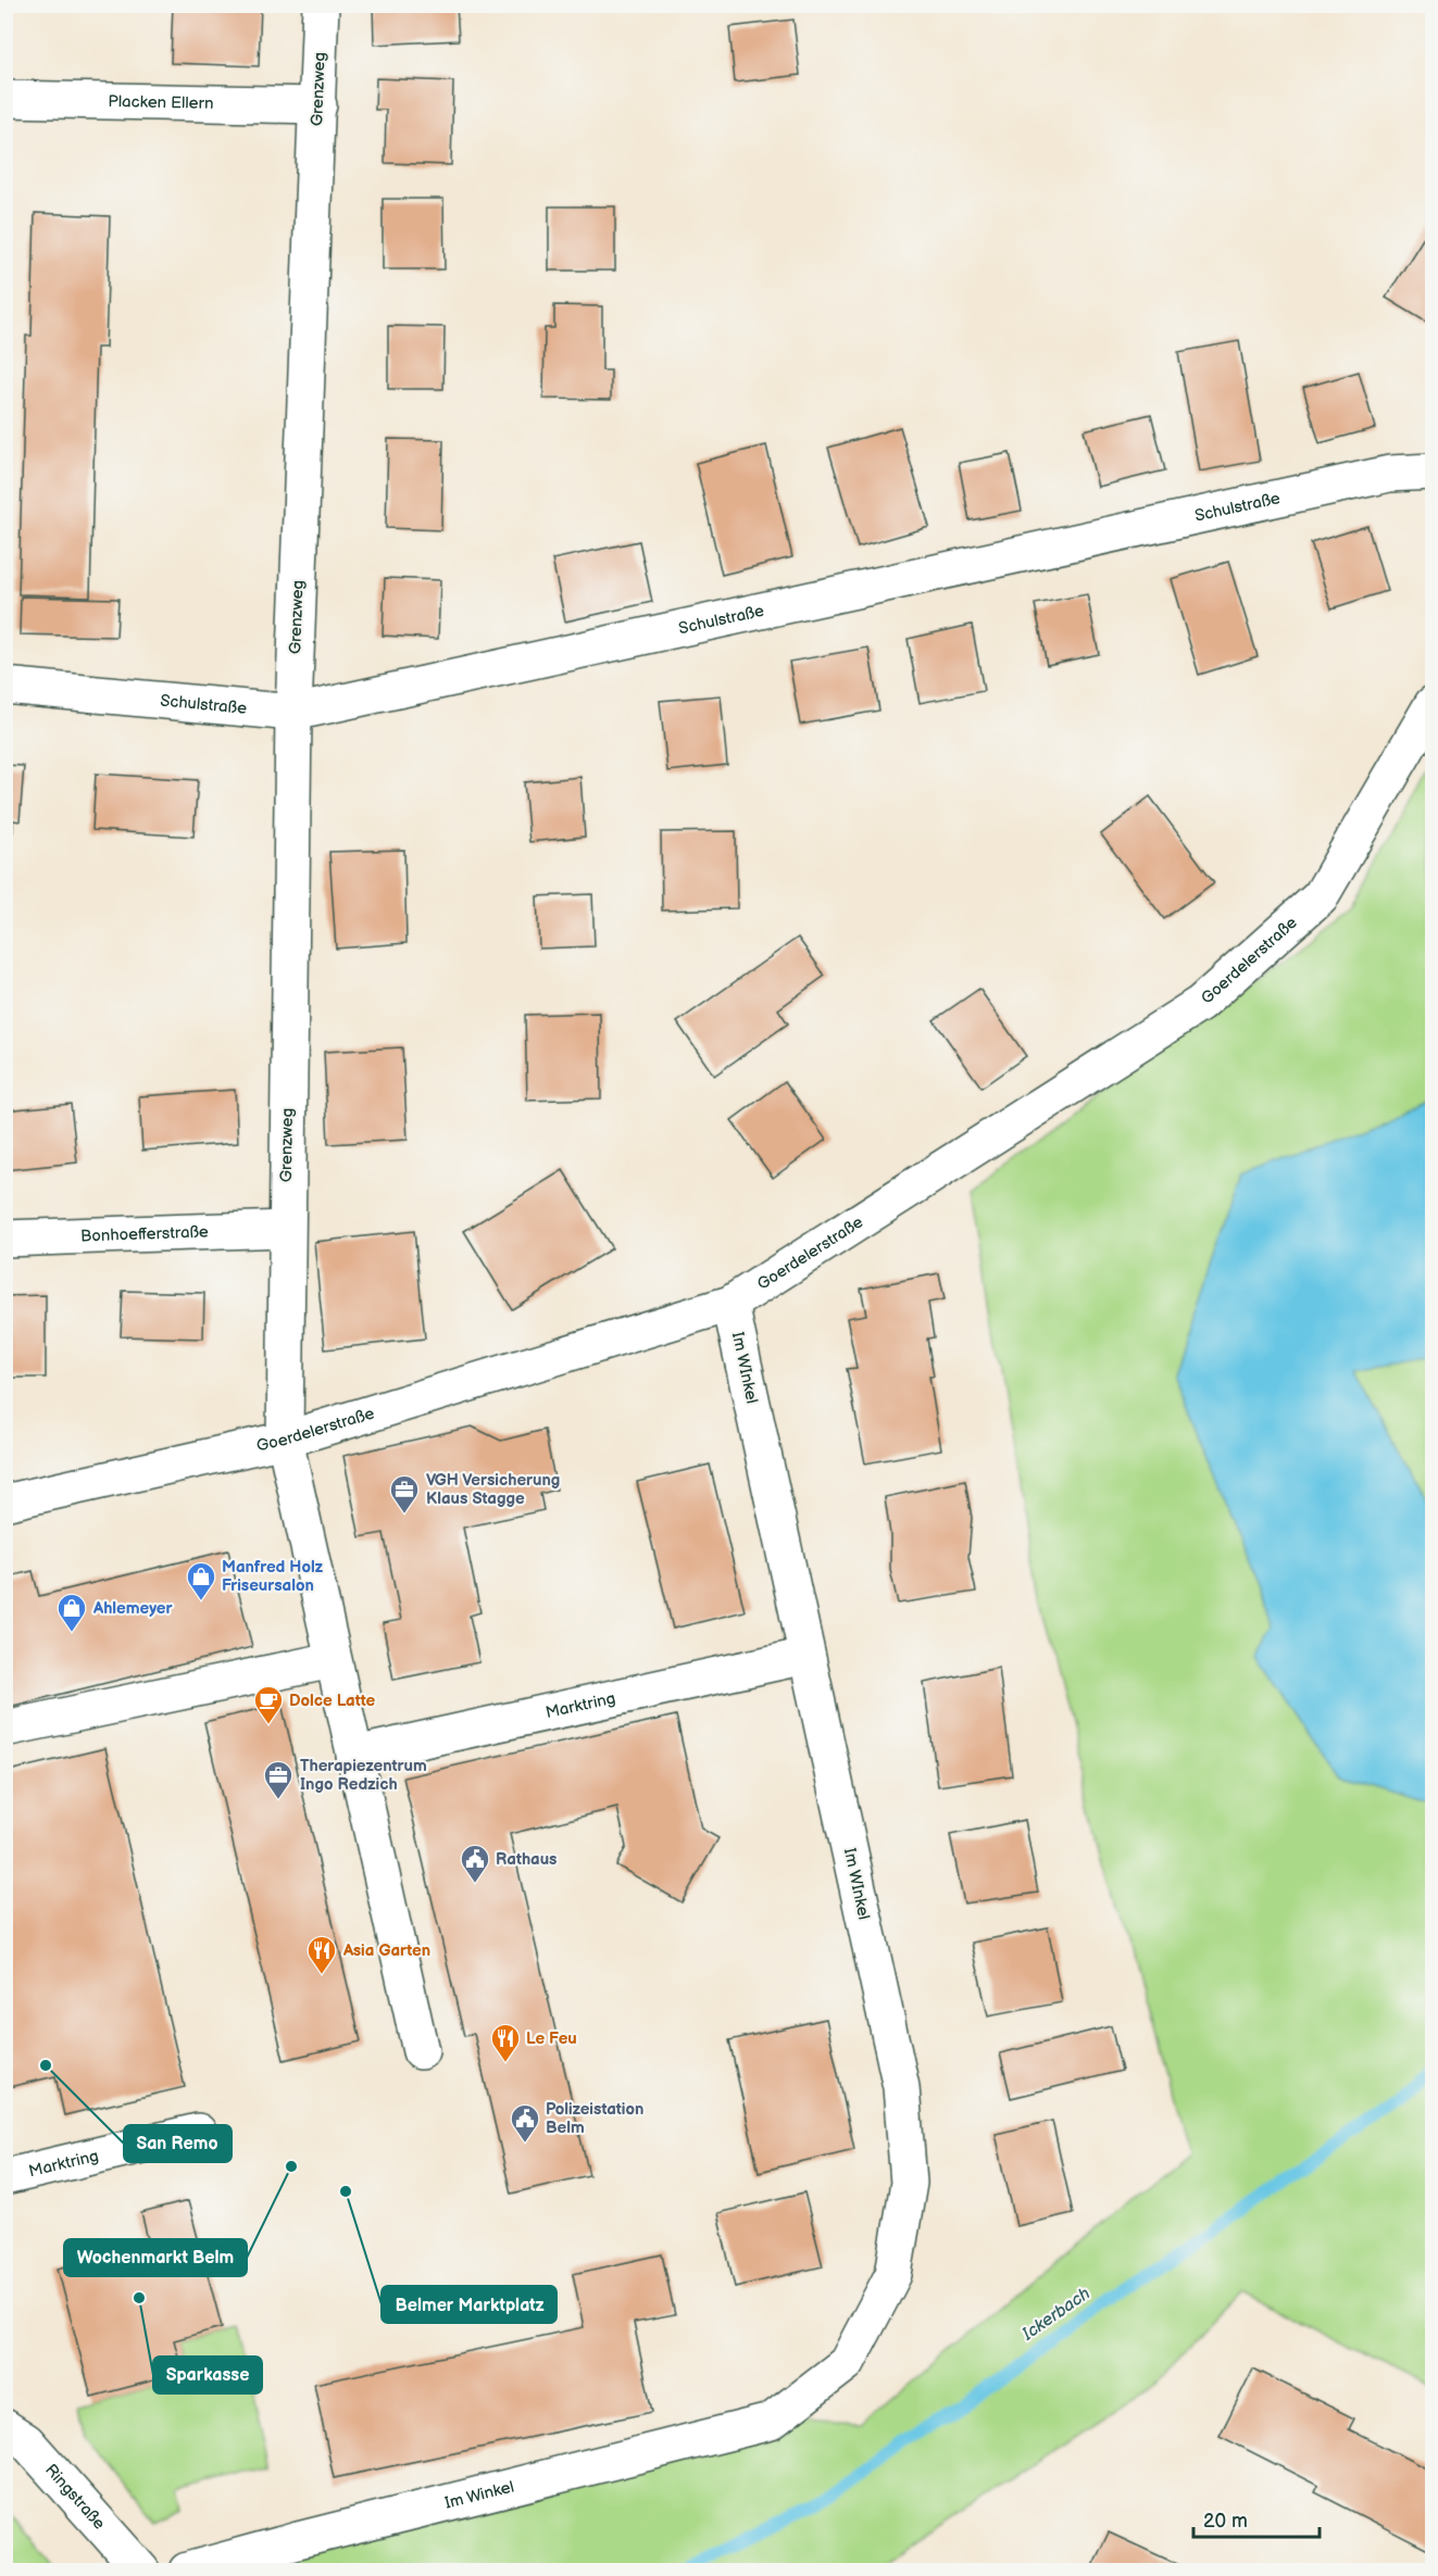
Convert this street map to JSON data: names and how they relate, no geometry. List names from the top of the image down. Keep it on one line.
{"streets":{"street":["Grenzweg","Placken Ellern","Schulstraße","Goerdelerstraße","Bonhoefferstraße","Im WInkel","Marktring","Im Winkel","Ringstraße"]},"crossings":[["Grenzweg","Placken Ellern"],["Grenzweg","Schulstraße"],["Grenzweg","Bonhoefferstraße"],["Goerdelerstraße","Im WInkel"],["Im WInkel","Marktring"],["Im WInkel","Im Winkel"]],"water":["Ickerbach"],"places":{"office":["VGH Versicherung Klaus Stagge","Therapiezentrum Ingo Redzich"],"shop":["Manfred Holz Friseursalon","Ahlemeyer"],"cafe":["Dolce Latte"],"public building":["Rathaus","Polizeistation Belm"],"restaurant":["Asia Garten","Le Feu"],"other":["San Remo","Wochenmarkt Belm","Belmer Marktplatz","Sparkasse"]},"scale_bar":"20 m"}
